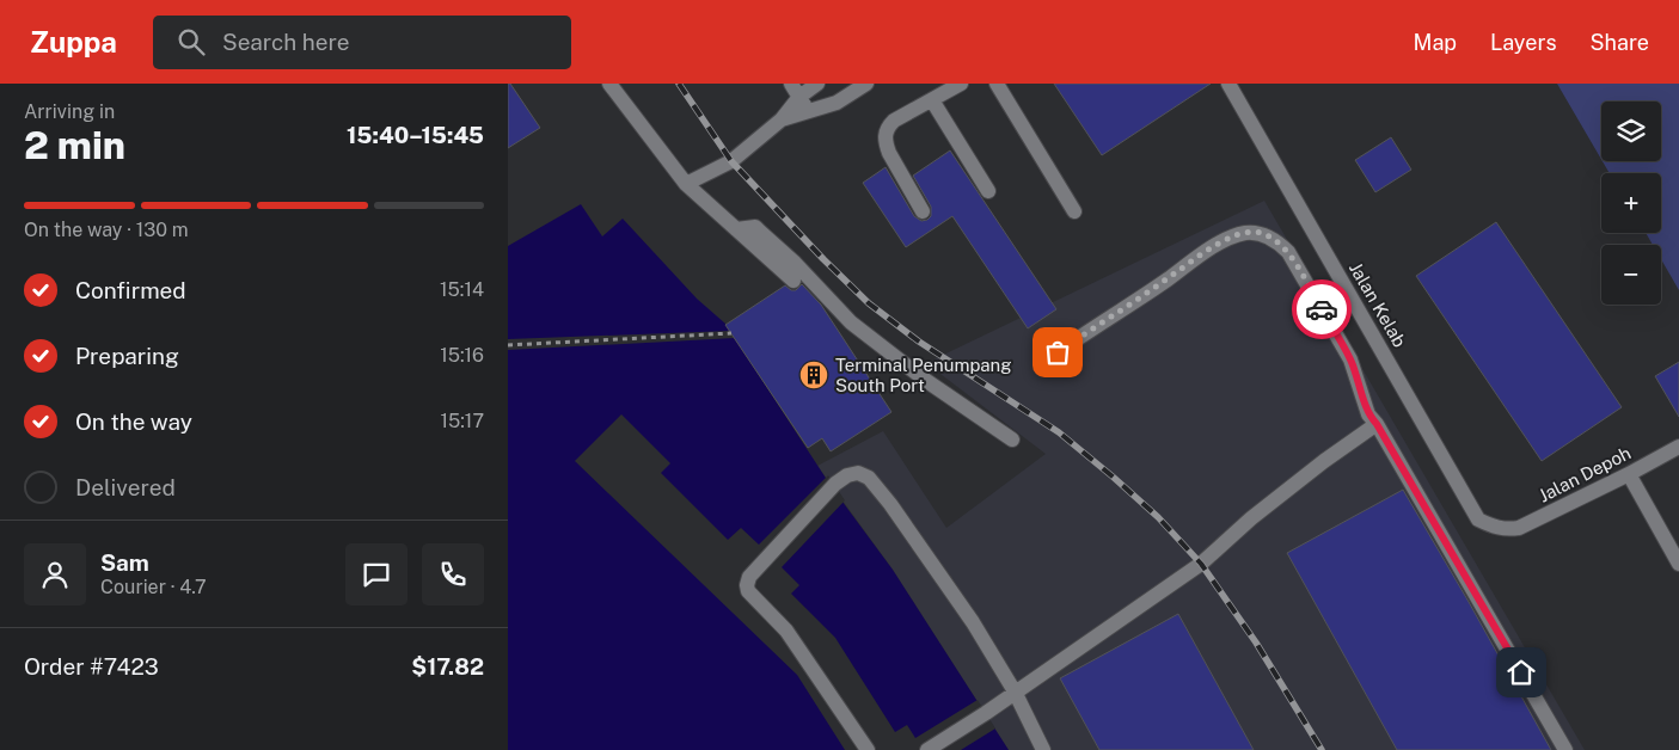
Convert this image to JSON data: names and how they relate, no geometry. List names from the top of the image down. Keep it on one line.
{"streets":{"street":["Jalan Kelab","Jalan Depoh"]},"crossings":[["Jalan Kelab","Jalan Depoh"]],"places":{"building":["Terminal Penumpang South Port"]},"page":{"header":"Zuppa","search":"Search here","nav":["Map","Layers","Share"],"heading":["2 min","Arriving in","15:40–15:45"],"panel":["Sam","Courier · 4.7","Order #7423","$17.82"],"map_buttons":["+","−"],"bar":"On the way · 130 m","list":[["Confirmed","15:14"],["Preparing","15:16"],["On the way","15:17"],"Delivered"]}}
